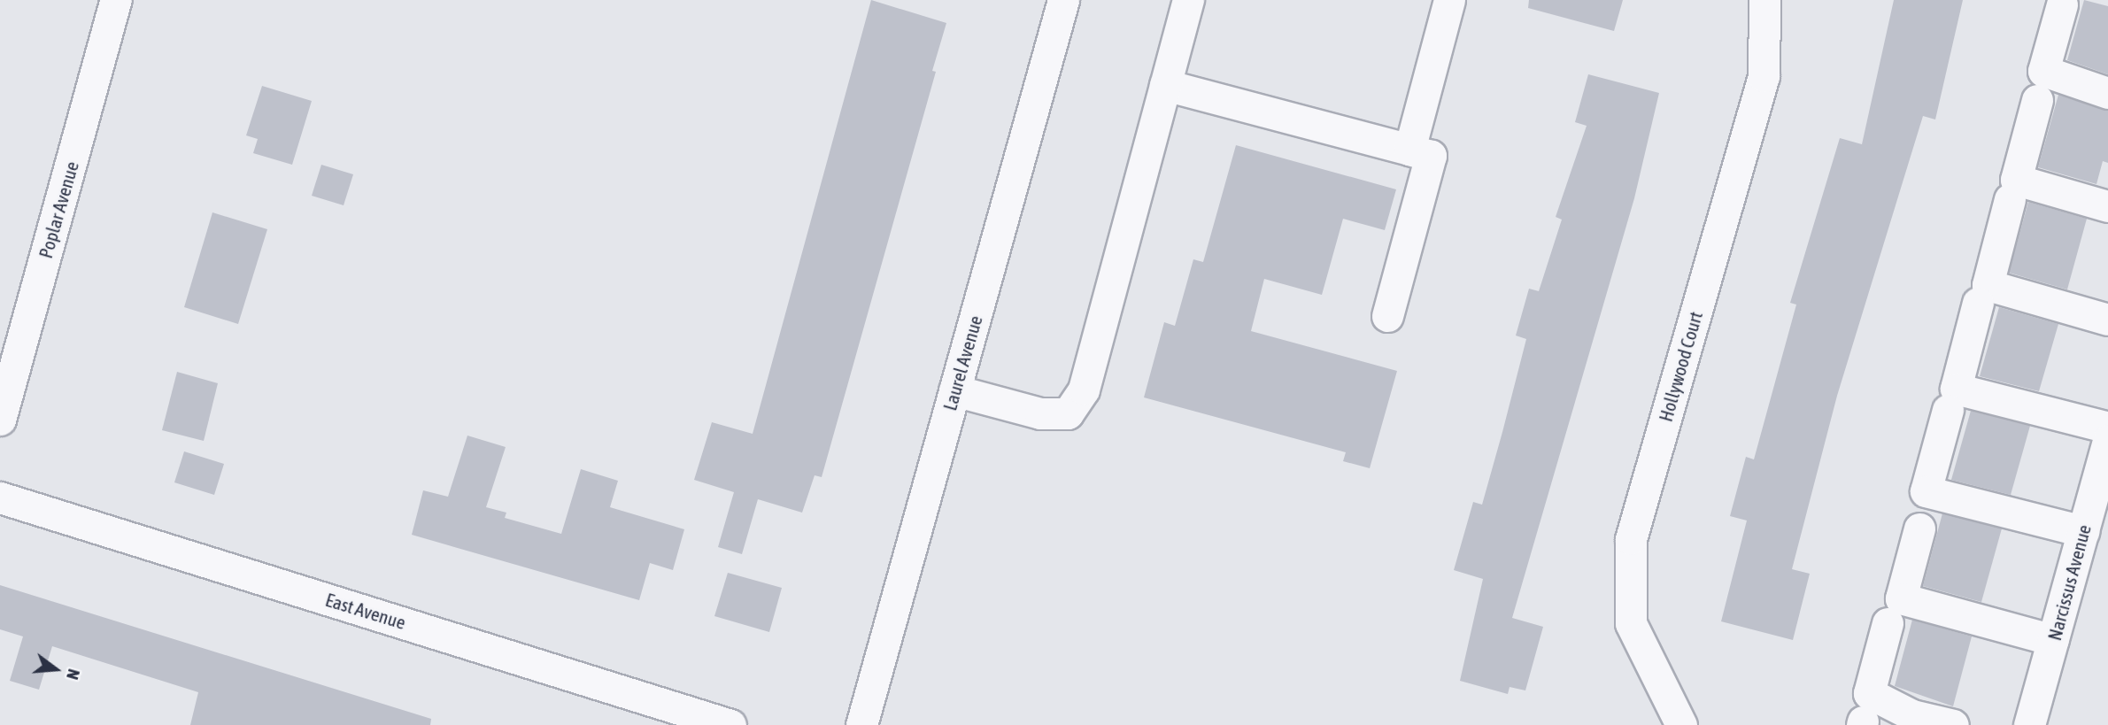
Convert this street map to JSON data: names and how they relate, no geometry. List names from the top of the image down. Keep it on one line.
{"streets":{"street":["Poplar Avenue","Laurel Avenue","Hollywood Court","Narcissus Avenue","East Avenue"]},"north":"right"}
